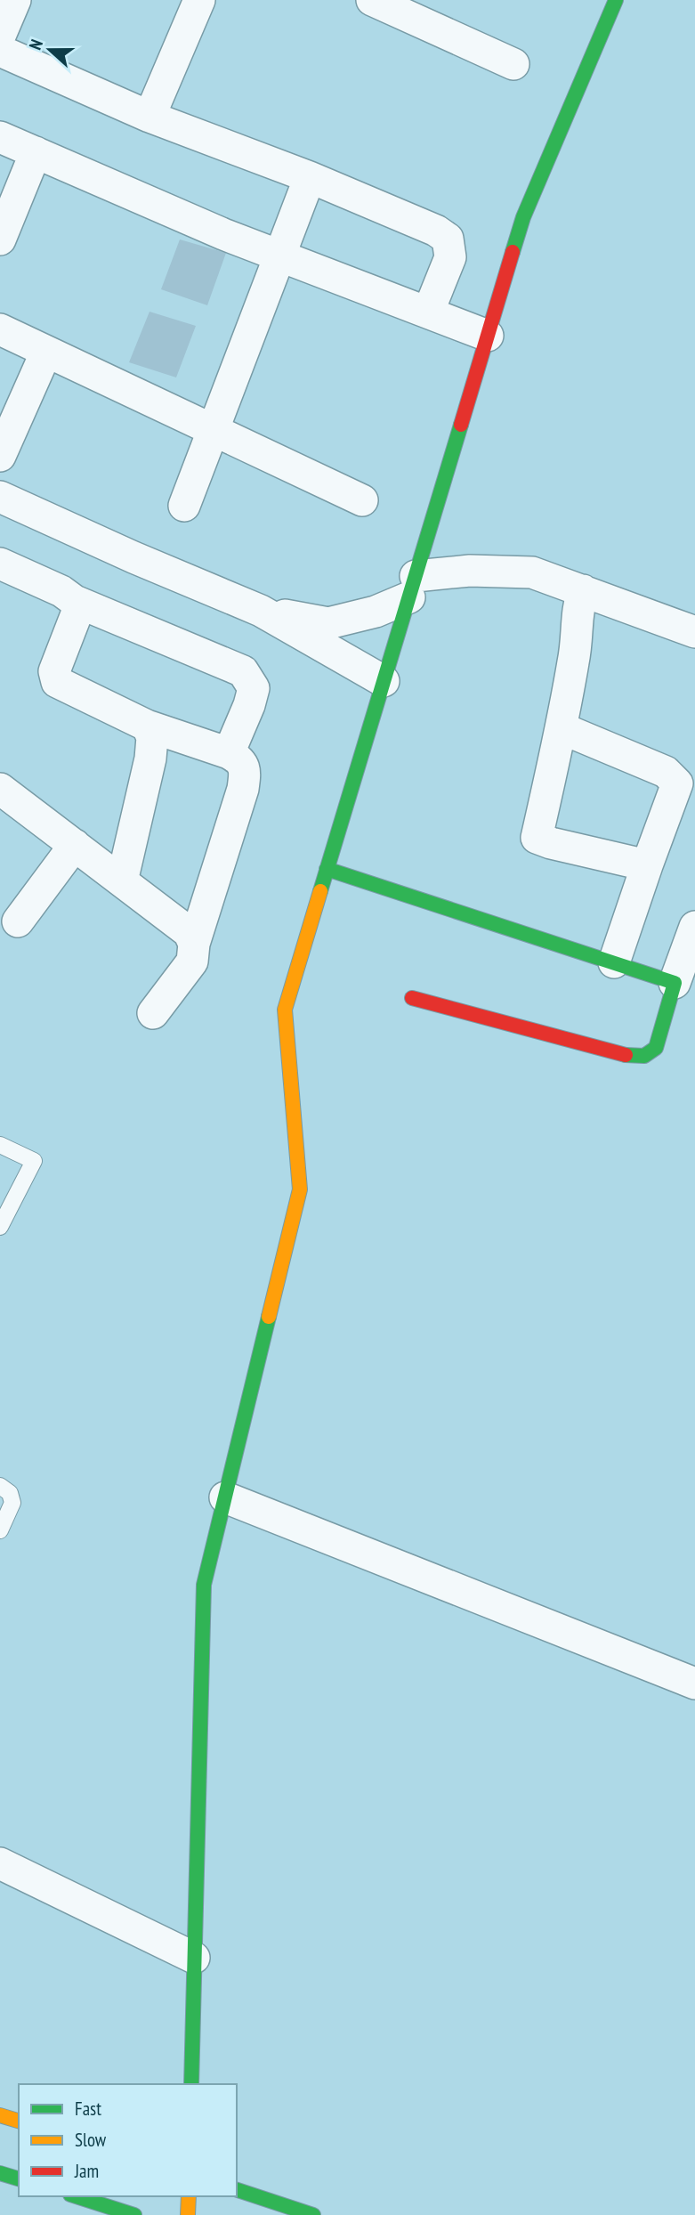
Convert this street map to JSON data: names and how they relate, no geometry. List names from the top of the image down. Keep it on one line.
{"legend":["Fast","Slow","Jam"],"north":"left"}
